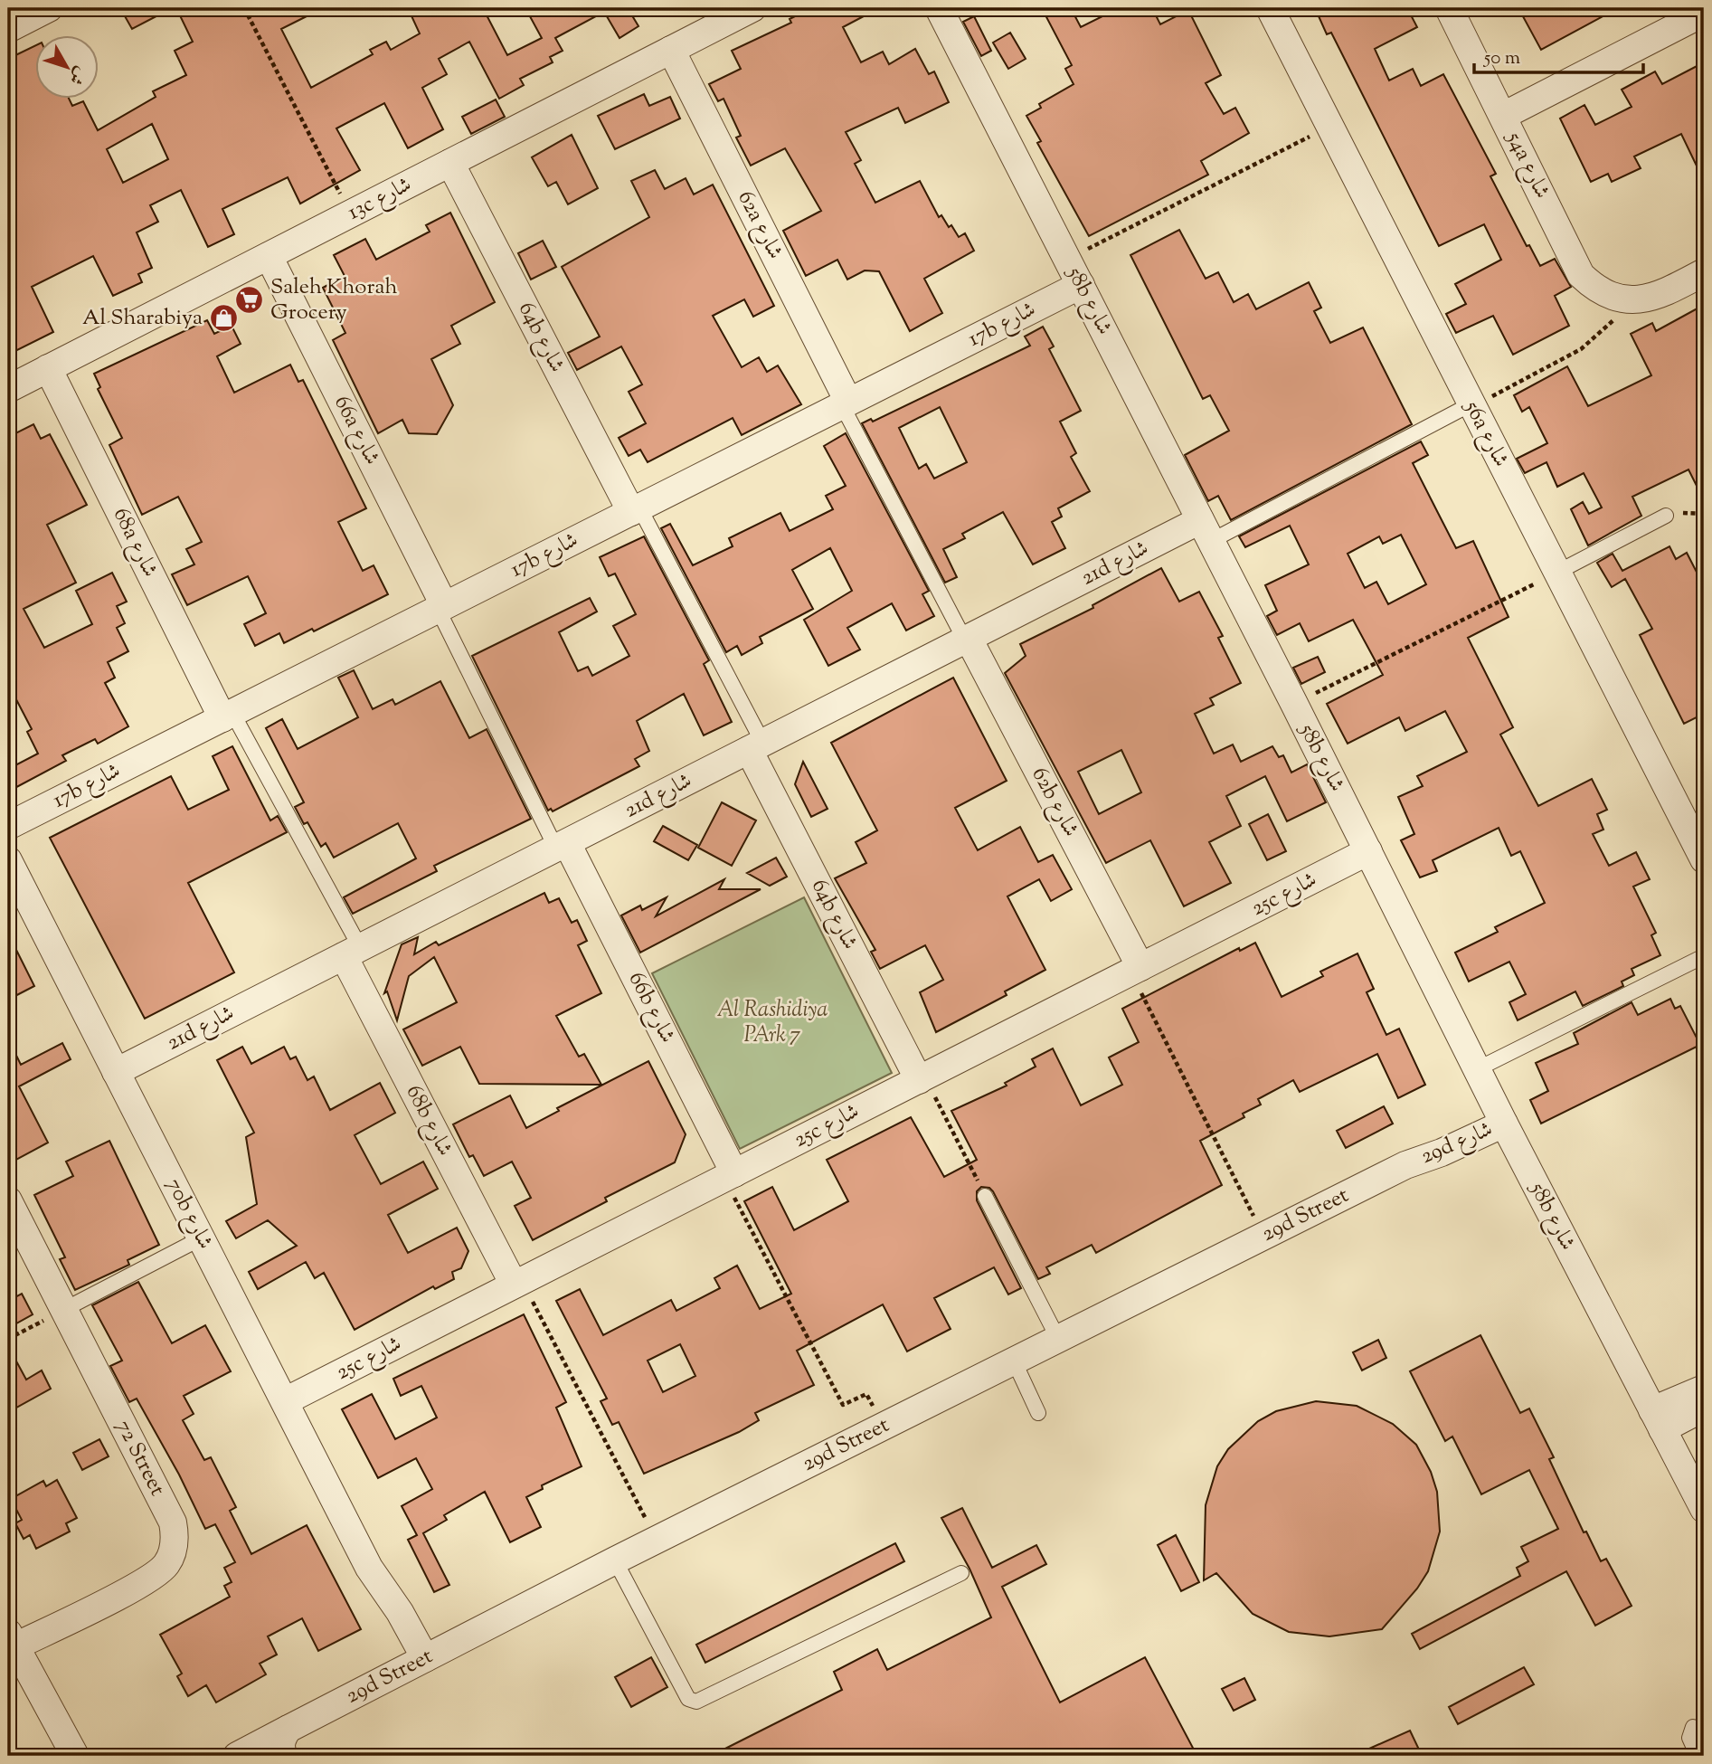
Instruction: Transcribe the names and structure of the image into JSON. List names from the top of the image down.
{
  "streets": {
    "street": [
      "54a شارع",
      "13c شارع",
      "62a شارع",
      "58b شارع",
      "17b شارع",
      "64b شارع",
      "66a شارع",
      "56a شارع",
      "68a شارع",
      "21d شارع",
      "62b شارع",
      "25c شارع",
      "66b شارع",
      "68b شارع",
      "29d شارع",
      "70b شارع",
      "29d Street",
      "72 Street"
    ]
  },
  "crossings": [
    ["13c شارع", "62a شارع"],
    ["13c شارع", "64b شارع"],
    ["13c شارع", "66a شارع"],
    ["13c شارع", "68a شارع"],
    ["62a شارع", "17b شارع"],
    ["58b شارع", "17b شارع"],
    ["58b شارع", "21d شارع"],
    ["58b شارع", "25c شارع"],
    ["58b شارع", "29d شارع"],
    ["17b شارع", "64b شارع"],
    ["17b شارع", "66a شارع"],
    ["17b شارع", "68a شارع"],
    ["64b شارع", "21d شارع"],
    ["64b شارع", "25c شارع"],
    ["21d شارع", "62b شارع"],
    ["21d شارع", "66b شارع"],
    ["21d شارع", "68b شارع"],
    ["21d شارع", "70b شارع"],
    ["62b شارع", "25c شارع"],
    ["25c شارع", "66b شارع"],
    ["25c شارع", "68b شارع"],
    ["25c شارع", "70b شارع"],
    ["29d شارع", "29d Street"],
    ["70b شارع", "29d Street"]
  ],
  "parks": ["Al Rashidiya PArk 7"],
  "places": {
    "supermarket": ["Saleh Khorah Grocery"],
    "shop": ["Al Sharabiya"]
  },
  "scale_bar": "50 m",
  "north": "bottom right"
}
